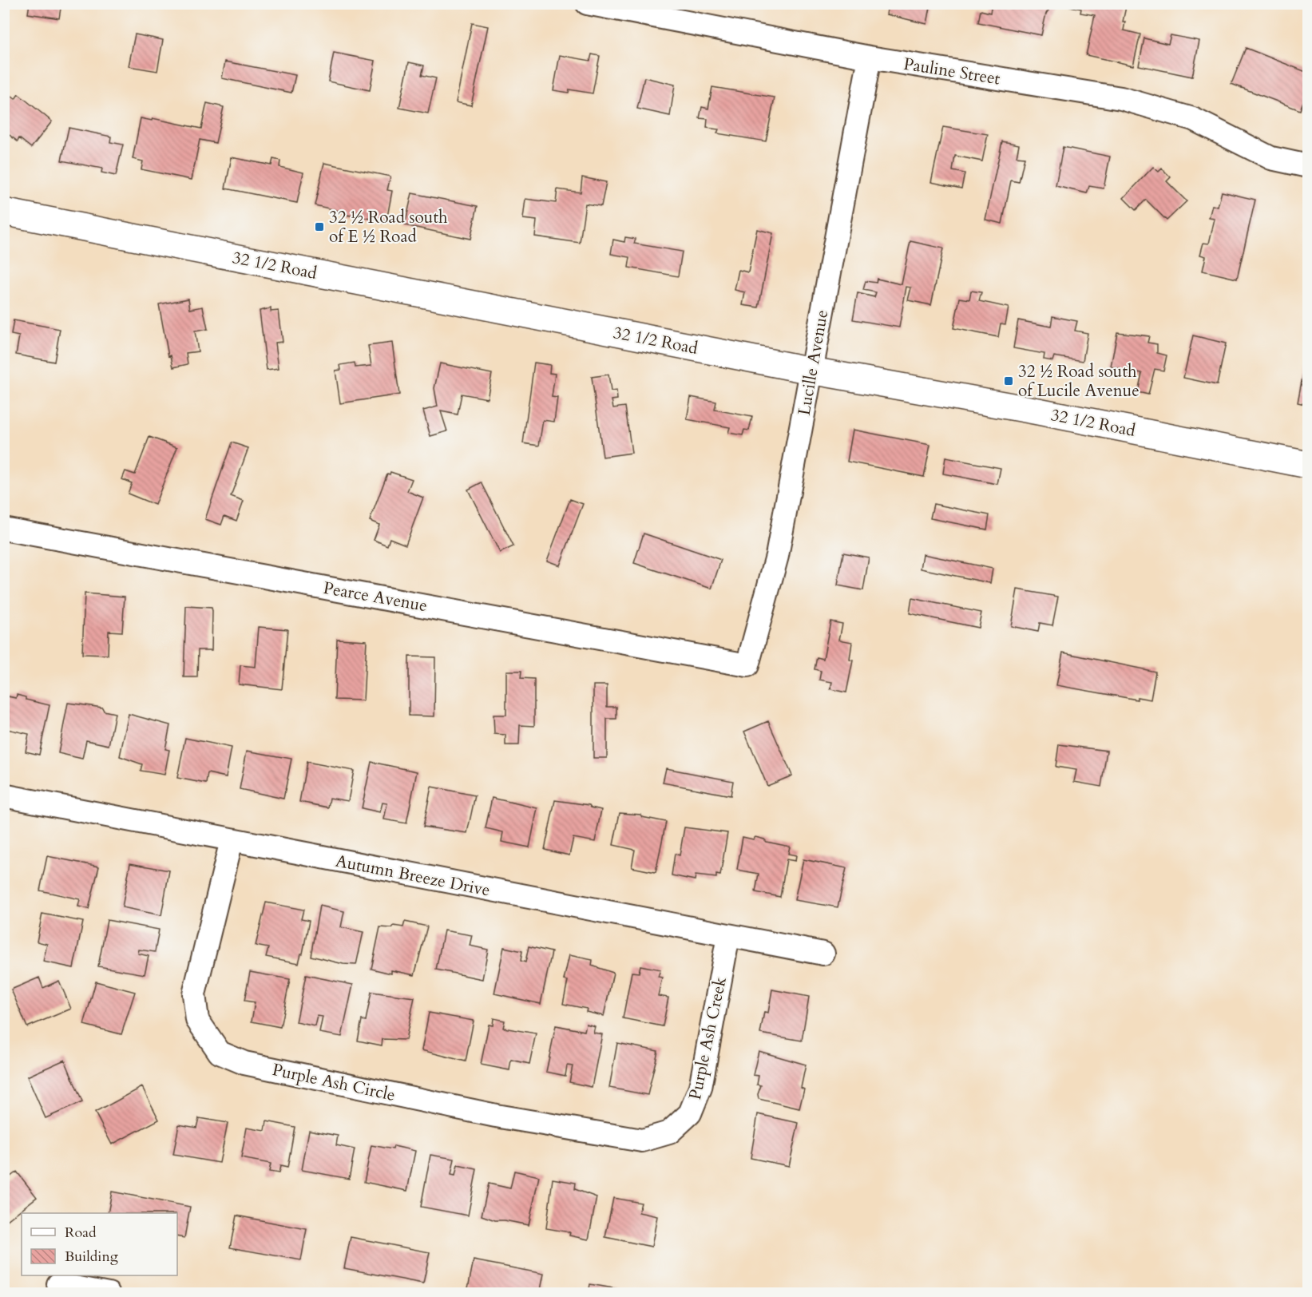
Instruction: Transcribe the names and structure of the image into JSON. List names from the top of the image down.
{
  "streets": {
    "street": [
      "Pauline Street",
      "32 1/2 Road",
      "Lucille Avenue",
      "Pearce Avenue",
      "Autumn Breeze Drive",
      "Purple Ash Creek",
      "Purple Ash Circle"
    ]
  },
  "crossings": [
    ["Pauline Street", "Lucille Avenue"],
    ["32 1/2 Road", "Lucille Avenue"],
    ["Lucille Avenue", "Pearce Avenue"],
    ["Autumn Breeze Drive", "Purple Ash Creek"],
    ["Autumn Breeze Drive", "Purple Ash Circle"],
    ["Purple Ash Creek", "Purple Ash Circle"]
  ],
  "places": {
    "transit": ["32 ½ Road south of E ½ Road", "32 ½ Road south of Lucile Avenue"]
  },
  "legend": ["Road", "Building"]
}
